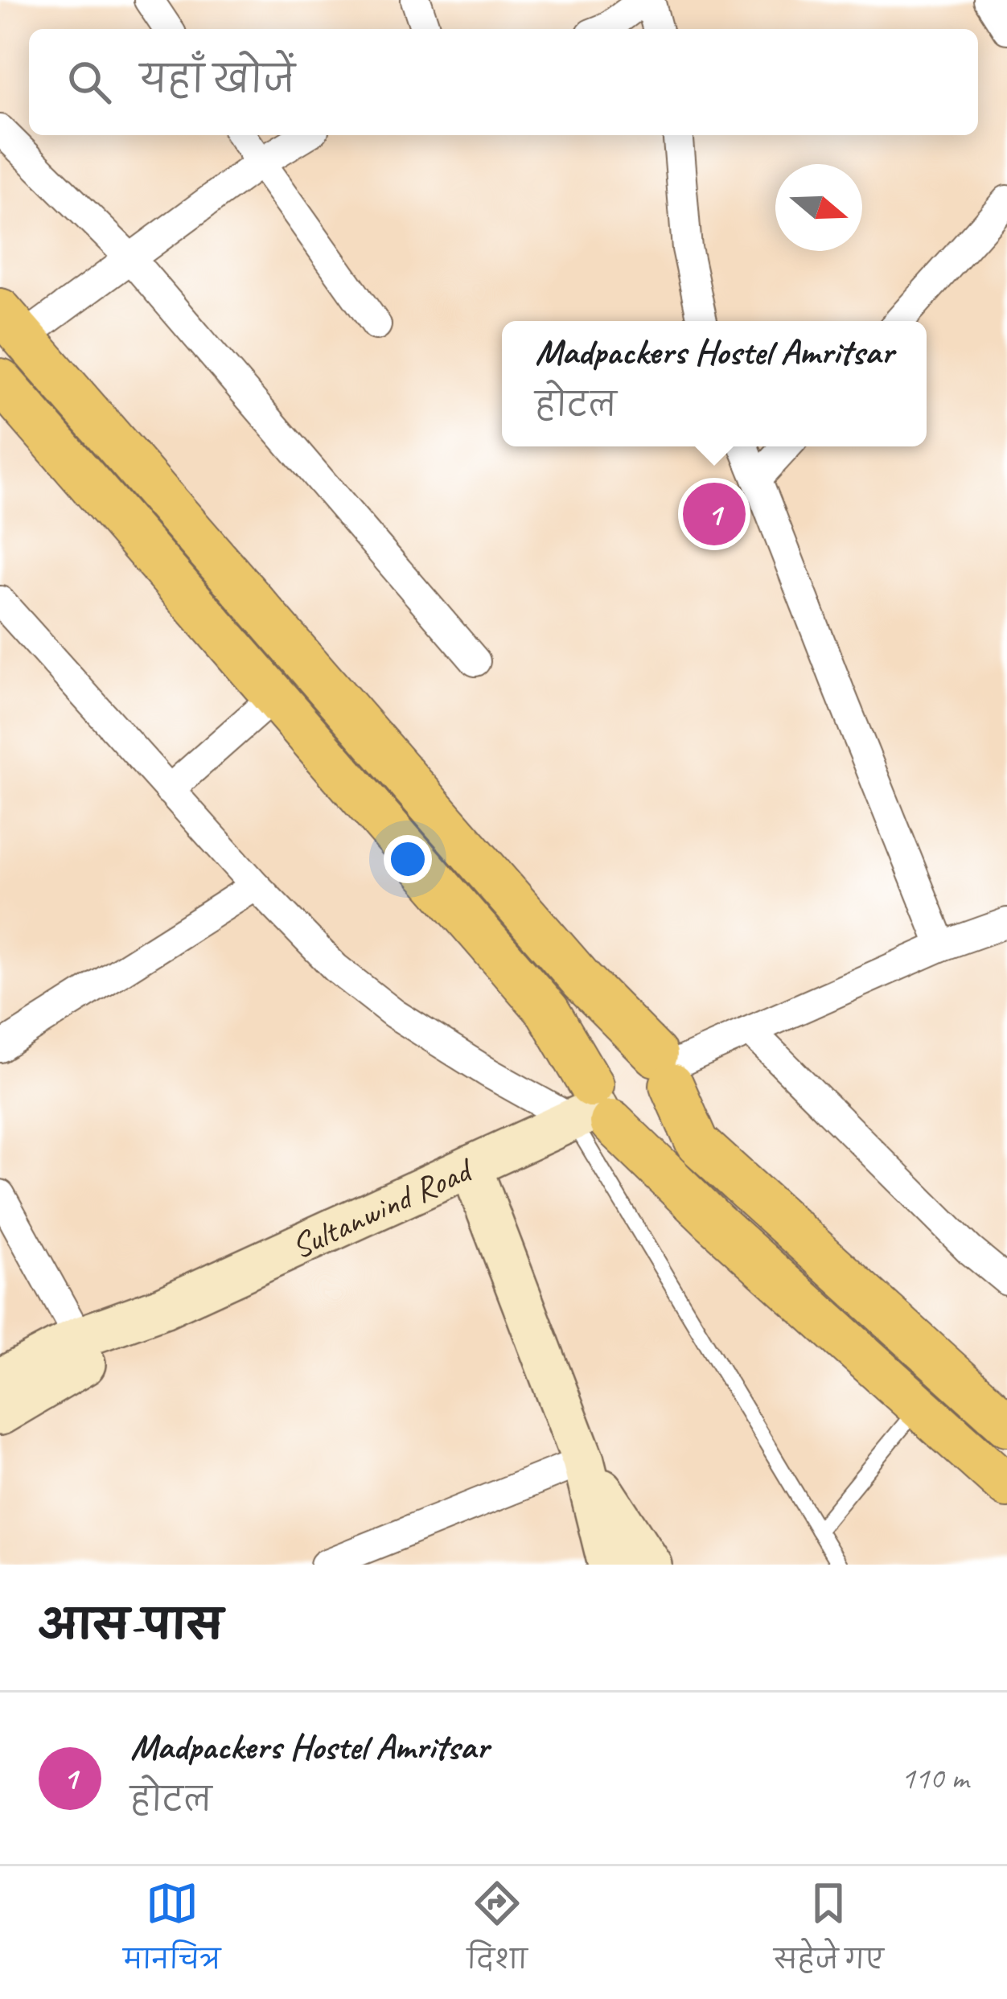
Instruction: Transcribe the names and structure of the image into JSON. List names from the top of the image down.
{
  "streets": {
    "main road": ["Sultanwind Road"]
  },
  "north": "right",
  "page": {
    "search": "यहाँ खोजें",
    "popup": ["Madpackers Hostel Amritsar", "होटल"],
    "pins": "1",
    "heading": "आस-पास",
    "list": [
      {
        "mark": "1",
        "name": "Madpackers Hostel Amritsar",
        "note": "होटल",
        "value": "110 m"
      }
    ],
    "nav": ["मानचित्र", "दिशा", "सहेजे गए"]
  }
}
